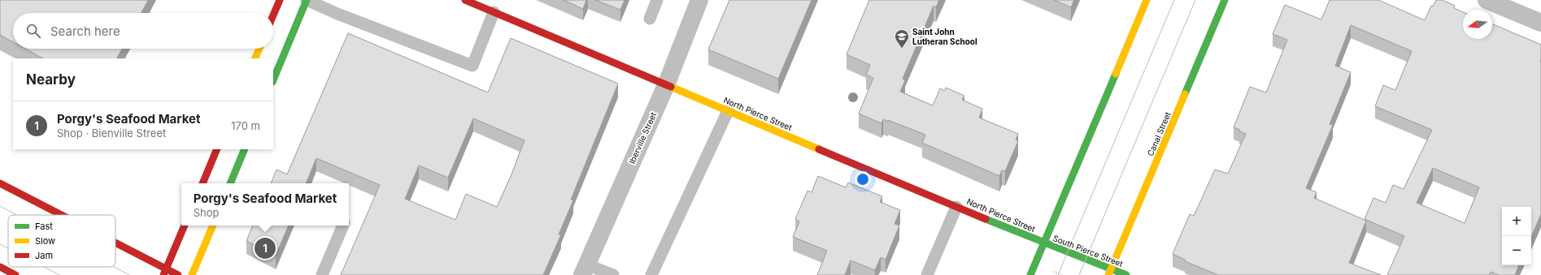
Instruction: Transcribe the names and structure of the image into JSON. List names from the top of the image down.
{
  "streets": {
    "street": [
      "North Pierce Street",
      "Canal Street",
      "Iberville Street",
      "South Pierce Street"
    ]
  },
  "crossings": [
    ["North Pierce Street", "Iberville Street"],
    ["North Pierce Street", "South Pierce Street"],
    ["Canal Street", "South Pierce Street"]
  ],
  "places": {
    "school or university": ["Saint John Lutheran School"]
  },
  "legend": ["Fast", "Slow", "Jam"],
  "north": "left",
  "page": {
    "search": "Search here",
    "heading": "Nearby",
    "list": [
      {
        "mark": "1",
        "name": "Porgy's Seafood Market",
        "note": "Shop · Bienville Street",
        "value": "170 m"
      }
    ],
    "popup": ["Porgy's Seafood Market", "Shop"],
    "map_buttons": ["+", "−"],
    "pins": "1"
  }
}
